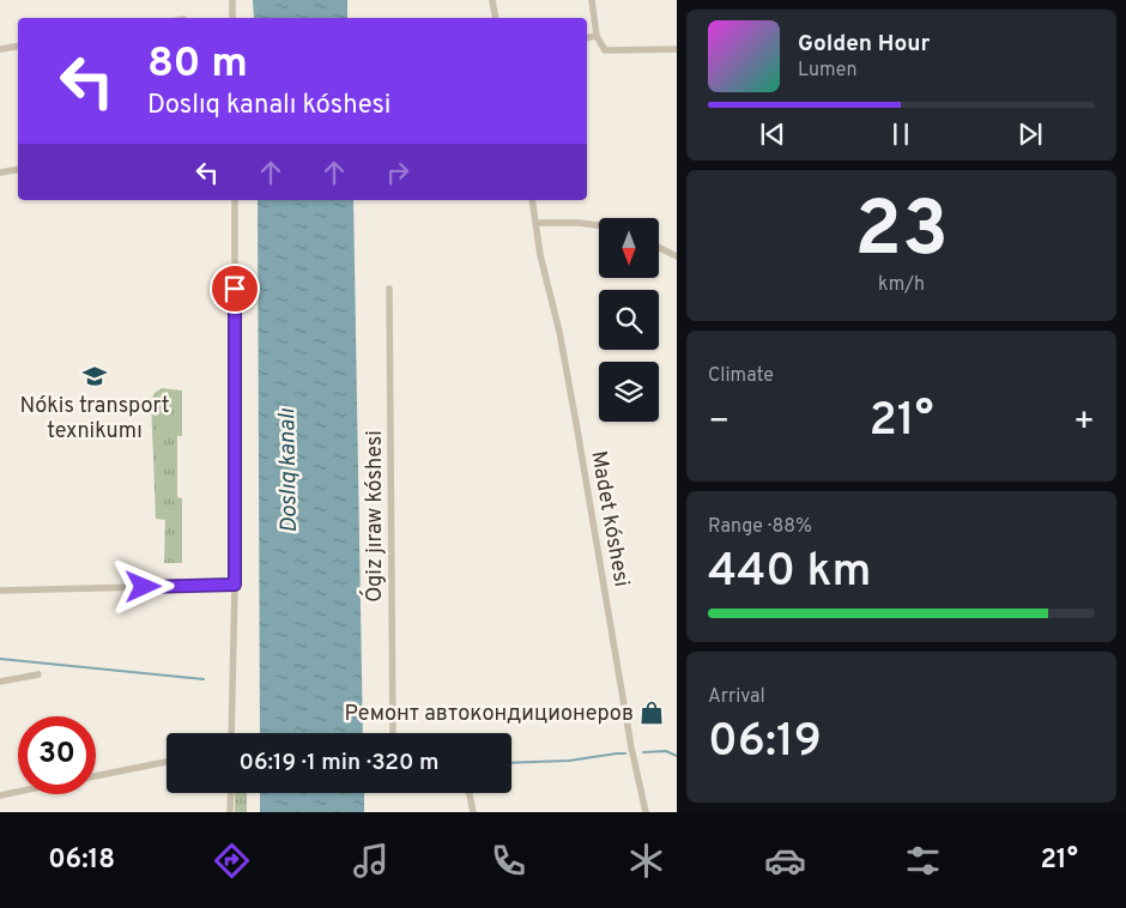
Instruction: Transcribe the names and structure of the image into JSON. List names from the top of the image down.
{
  "streets": {
    "street": ["Ógiz jıraw kóshesi", "Madet kóshesi"]
  },
  "water": ["Doslıq kanalı"],
  "places": {
    "school or university": ["Nókis transport texnikumı"],
    "shop": ["Ремонт автокондиционеров"]
  },
  "north": "bottom",
  "page": {
    "turn": ["80 m", "Doslıq kanalı kóshesi"],
    "song": ["Golden Hour", "Lumen"],
    "tile": [
      ["23", "km/h"],
      "Climate",
      ["Range · 88%", "440 km"],
      ["Arrival", "06:19"]
    ],
    "heat": ["−", "21°", "+"],
    "limit": "30",
    "trip": "06:19 · 1 min · 320 m",
    "tabs": ["06:18", "21°"]
  }
}
